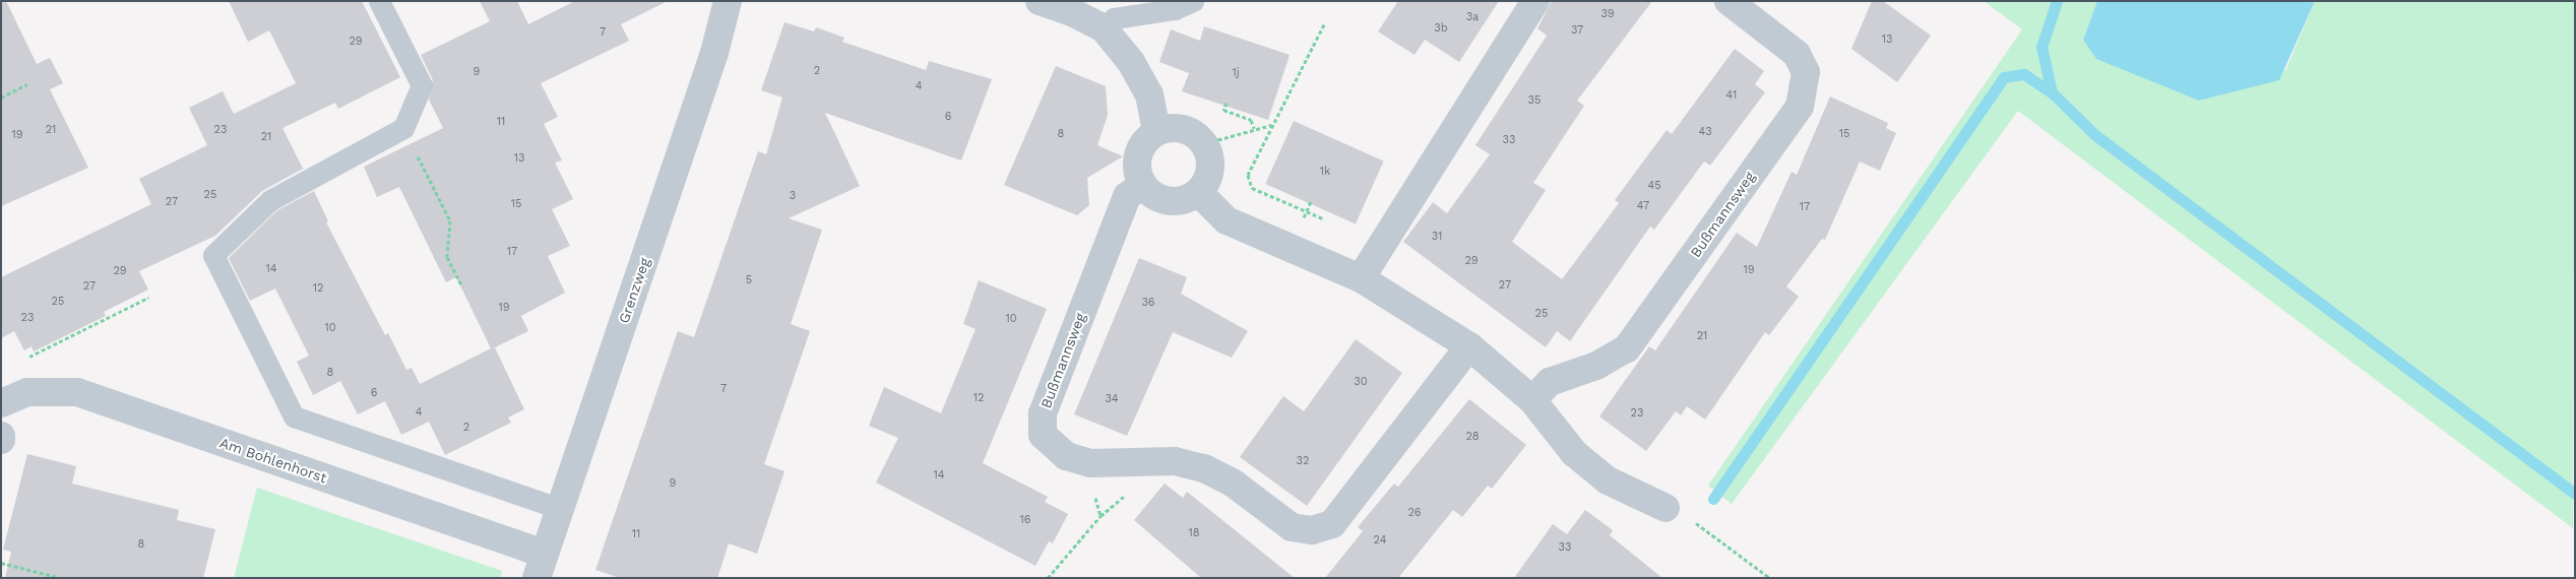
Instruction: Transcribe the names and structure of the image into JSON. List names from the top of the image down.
{
  "streets": {
    "street": ["Bußmannsweg", "Grenzweg", "Am Bohlenhorst"]
  },
  "crossings": [
    ["Grenzweg", "Am Bohlenhorst"]
  ],
  "house_numbers": [
    "39",
    "3a",
    "3b",
    "37",
    "7",
    "13",
    "29",
    "2",
    "9",
    "1j",
    "4",
    "41",
    "35",
    "6",
    "11",
    "21",
    "23",
    "43",
    "8",
    "15",
    "19",
    "21",
    "33",
    "13",
    "1k",
    "45",
    "25",
    "3",
    "27",
    "15",
    "47",
    "17",
    "31",
    "17",
    "29",
    "14",
    "19",
    "29",
    "5",
    "27",
    "27",
    "12",
    "25",
    "36",
    "19",
    "25",
    "23",
    "10",
    "10",
    "21",
    "8",
    "30",
    "7",
    "6",
    "12",
    "34",
    "4",
    "23",
    "2",
    "28",
    "32",
    "14",
    "9",
    "26",
    "16",
    "18",
    "11",
    "24",
    "8",
    "33"
  ]
}
